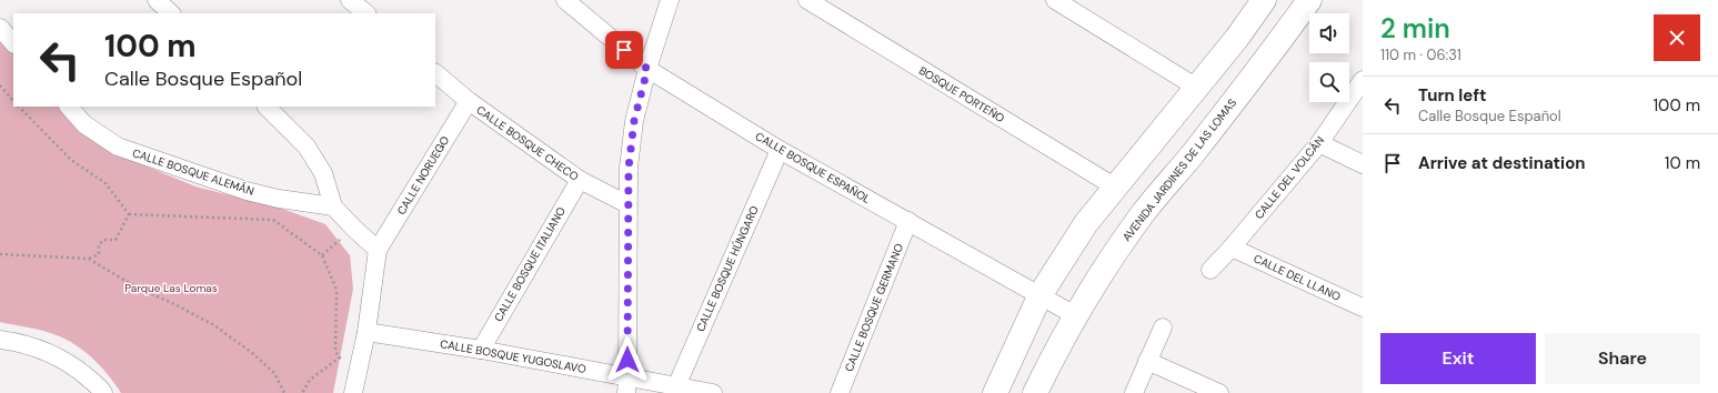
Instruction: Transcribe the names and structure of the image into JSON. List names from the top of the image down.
{
  "streets": {
    "street": [
      "BOSQUE PORTEÑO",
      "CALLE BOSQUE CHECO",
      "CALLE BOSQUE ESPAÑOL",
      "AVENIDA JARDINES DE LAS LOMAS",
      "CALLE BOSQUE ALEMÁN",
      "CALLE NORUEGO",
      "CALLE DEL VOLCÁN",
      "CALLE BOSQUE ITALIANO",
      "CALLE BOSQUE HÚNGARO",
      "CALLE DEL LLANO",
      "CALLE BOSQUE GERMANO",
      "CALLE BOSQUE YUGOSLAVO"
    ]
  },
  "crossings": [
    ["CALLE BOSQUE CHECO", "CALLE NORUEGO"],
    ["CALLE BOSQUE CHECO", "CALLE BOSQUE ITALIANO"],
    ["CALLE BOSQUE ESPAÑOL", "AVENIDA JARDINES DE LAS LOMAS"],
    ["CALLE BOSQUE ESPAÑOL", "CALLE BOSQUE HÚNGARO"],
    ["CALLE BOSQUE ESPAÑOL", "CALLE BOSQUE GERMANO"],
    ["CALLE DEL VOLCÁN", "CALLE DEL LLANO"],
    ["CALLE BOSQUE ITALIANO", "CALLE BOSQUE YUGOSLAVO"],
    ["CALLE BOSQUE HÚNGARO", "CALLE BOSQUE YUGOSLAVO"]
  ],
  "parks": ["Parque Las Lomas"],
  "page": {
    "heading": ["2 min", "110 m · 06:31"],
    "turn": ["100 m", "Calle Bosque Español"],
    "list": [
      {
        "name": "Turn left",
        "note": "Calle Bosque Español",
        "value": "100 m"
      },
      {
        "name": "Arrive at destination",
        "value": "10 m"
      }
    ],
    "buttons": ["Exit", "Share"]
  }
}
